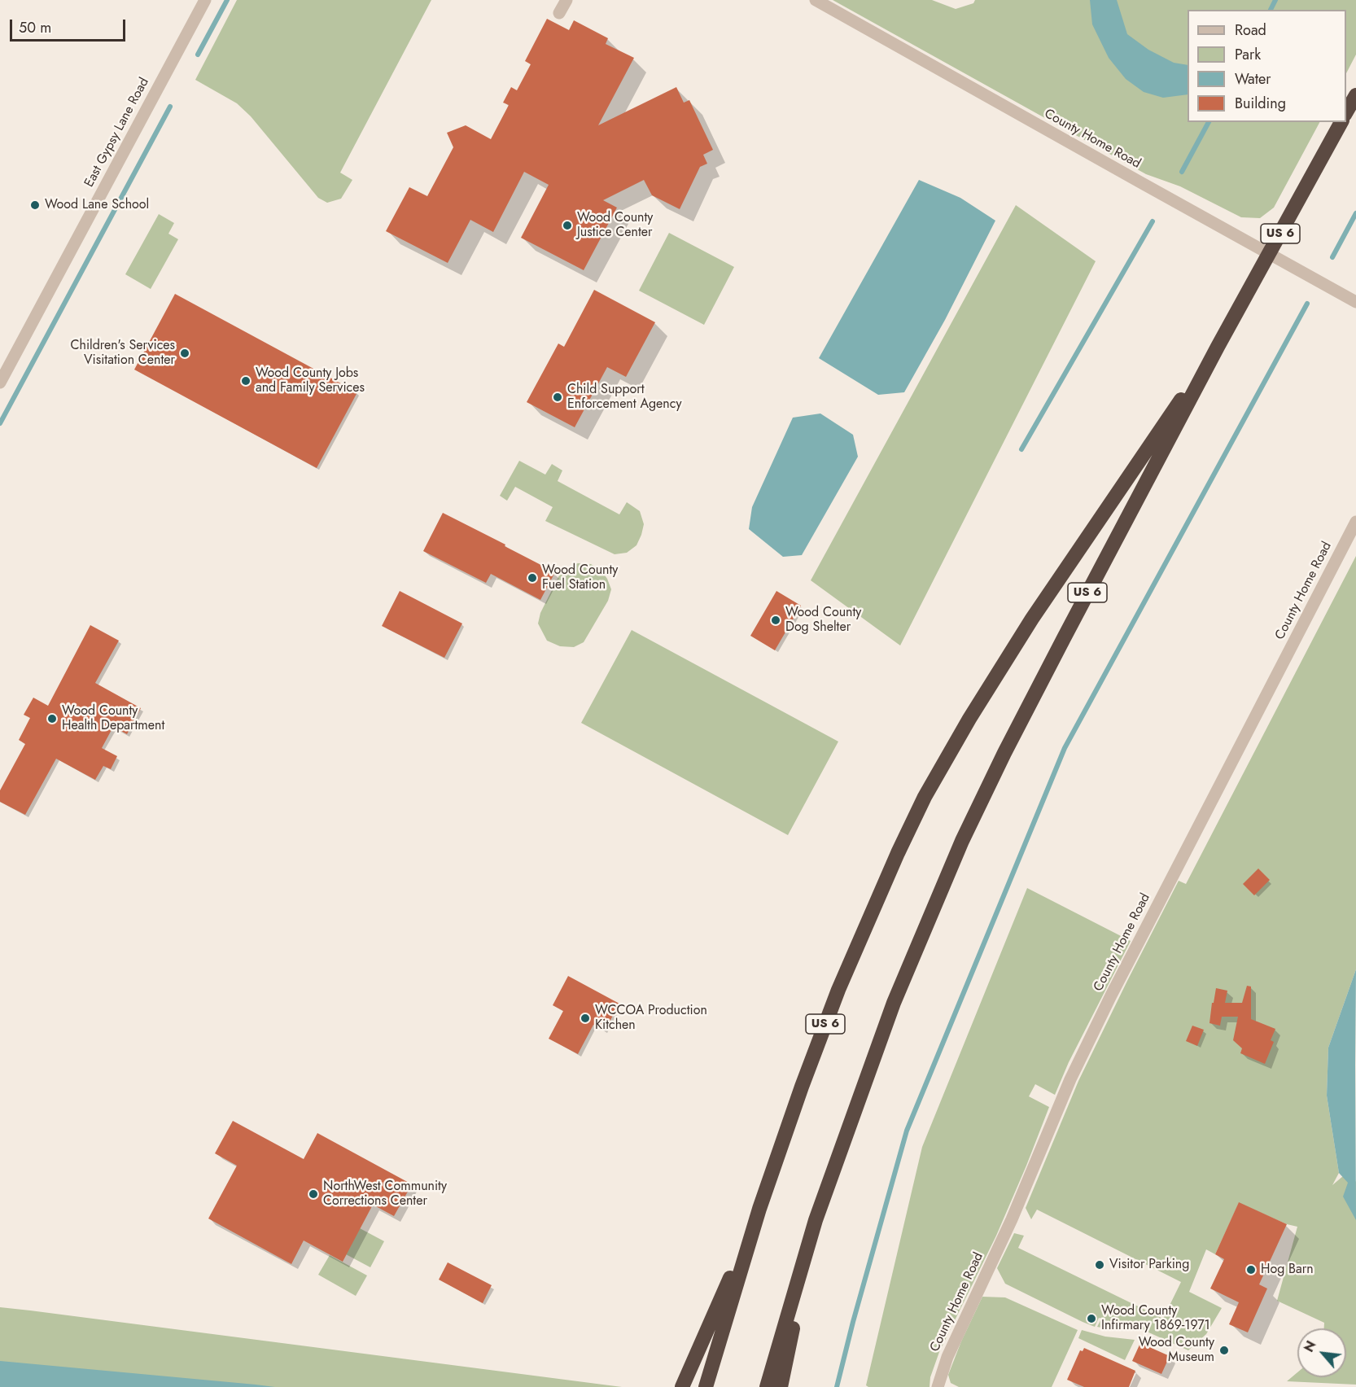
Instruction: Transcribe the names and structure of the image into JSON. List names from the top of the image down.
{
  "streets": {
    "highway": ["US 6"],
    "street": ["East Gypsy Lane Road", "County Home Road"]
  },
  "crossings": [
    ["County Home Road", "US 6"]
  ],
  "places": [
    "Wood Lane School",
    "Wood County Justice Center",
    "Children's Services Visitation Center",
    "Wood County Jobs and Family Services",
    "Child Support Enforcement Agency",
    "Wood County Fuel Station",
    "Wood County Dog Shelter",
    "Wood County Health Department",
    "WCCOA Production Kitchen",
    "NorthWest Community Corrections Center",
    "Visitor Parking",
    "Hog Barn",
    "Wood County Infirmary 1869-1971",
    "Wood County Museum"
  ],
  "legend": [
    "Road",
    "Park",
    "Water",
    "Building"
  ],
  "scale_bar": "50 m",
  "north": "top left"
}
